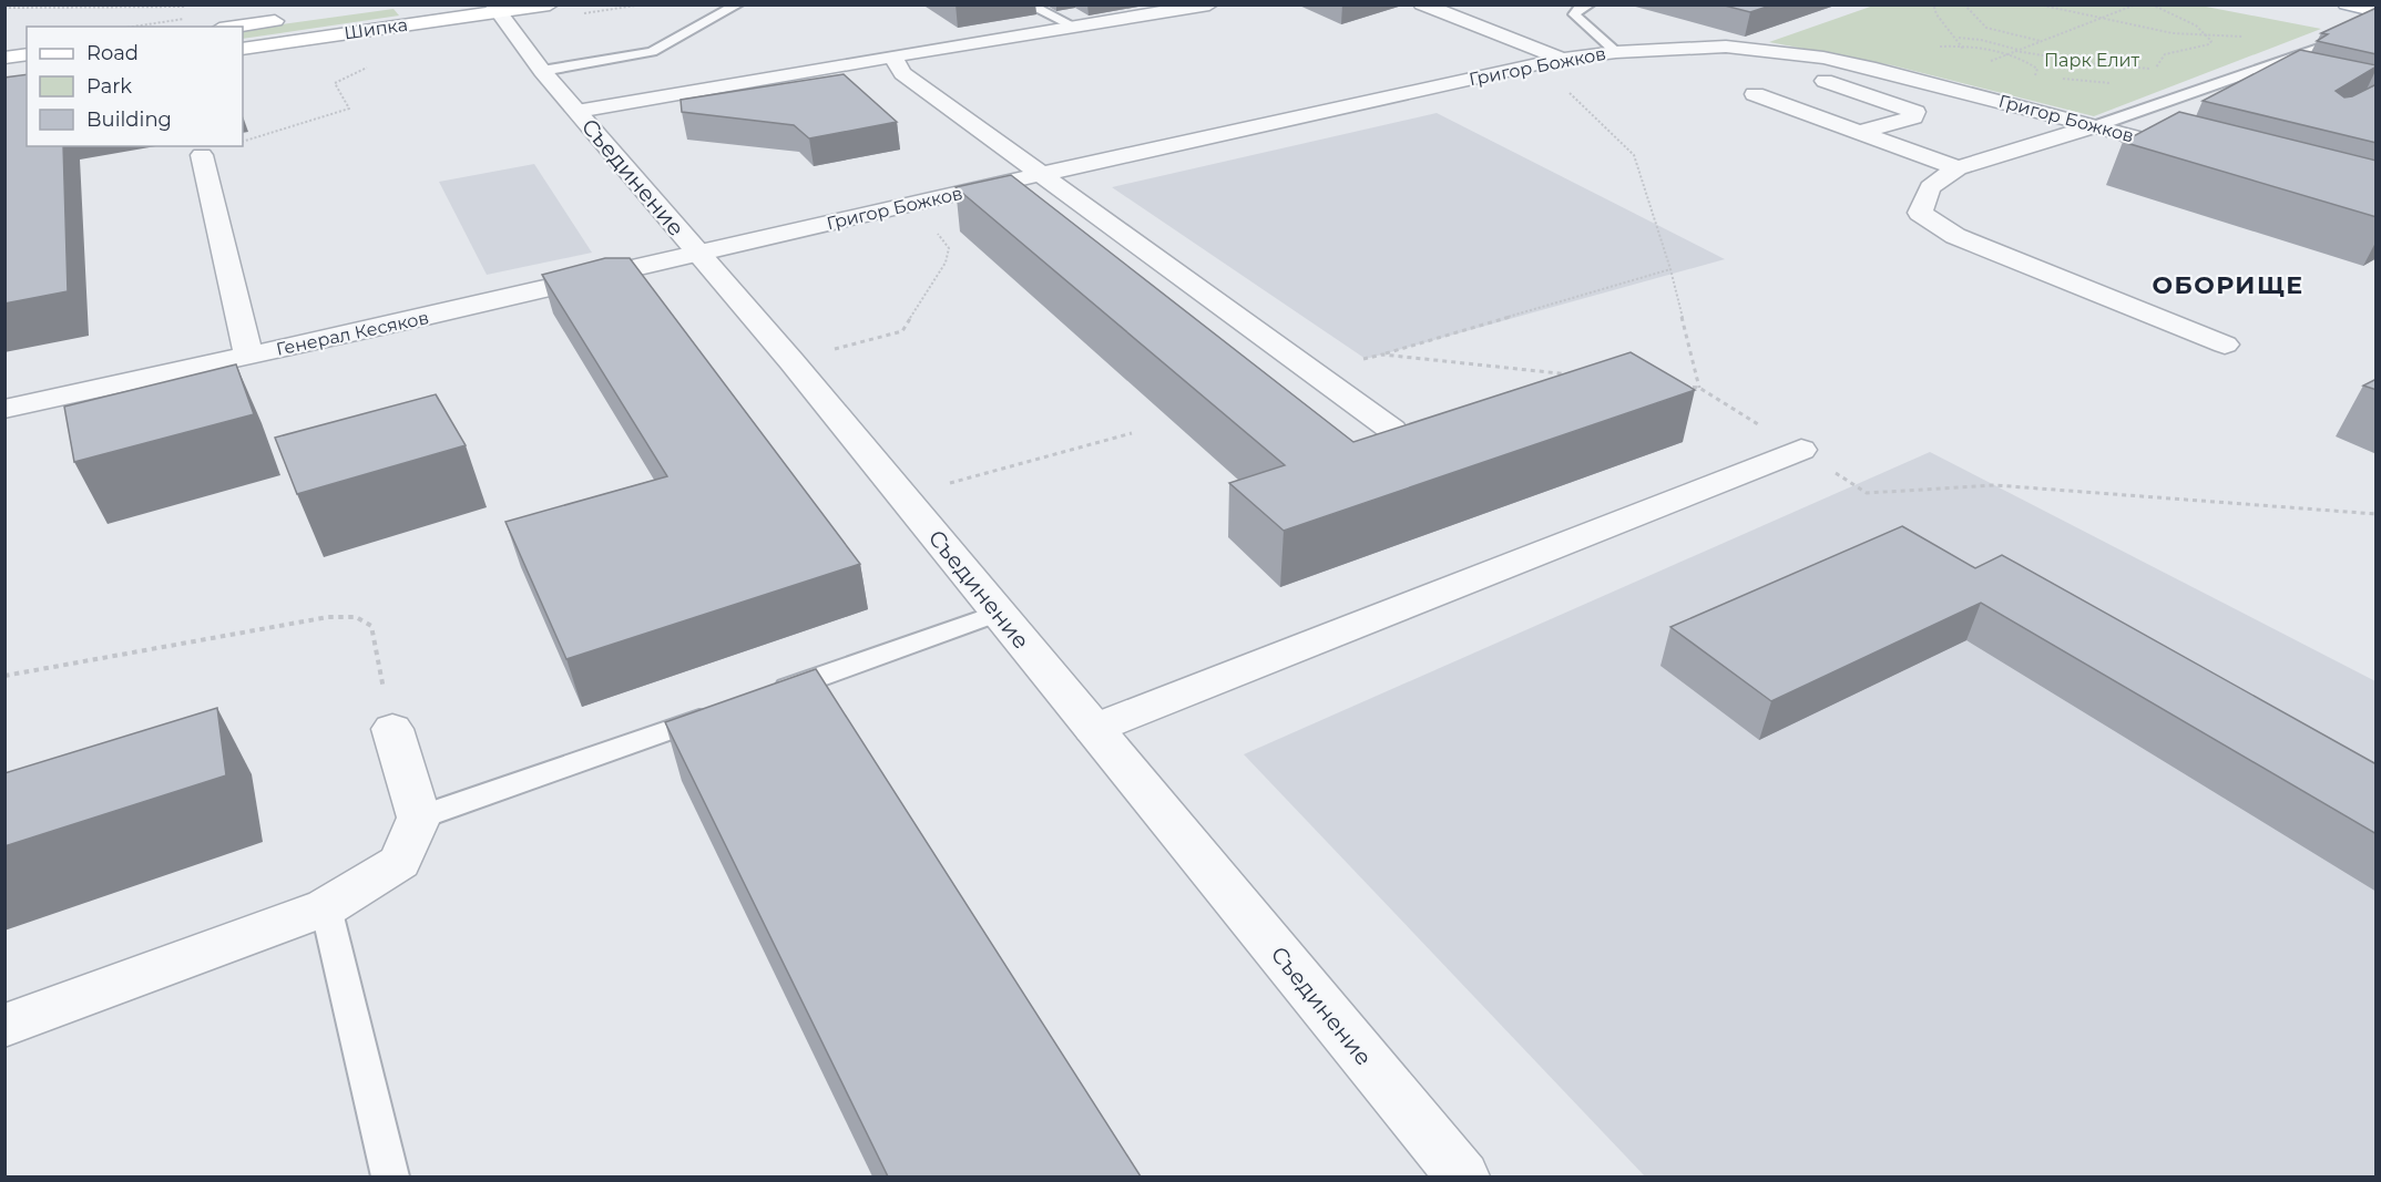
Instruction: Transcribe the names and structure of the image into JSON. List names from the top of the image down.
{
  "streets": {
    "main road": ["Шипка"],
    "street": ["Григор Божков", "Съединение", "Генерал Кесяков"]
  },
  "crossings": [
    ["Шипка", "Съединение"],
    ["Григор Божков", "Съединение"],
    ["Григор Божков", "Генерал Кесяков"],
    ["Съединение", "Генерал Кесяков"]
  ],
  "districts": ["ОБОРИЩЕ"],
  "parks": ["Парк Елит"],
  "legend": ["Road", "Park", "Building"]
}
